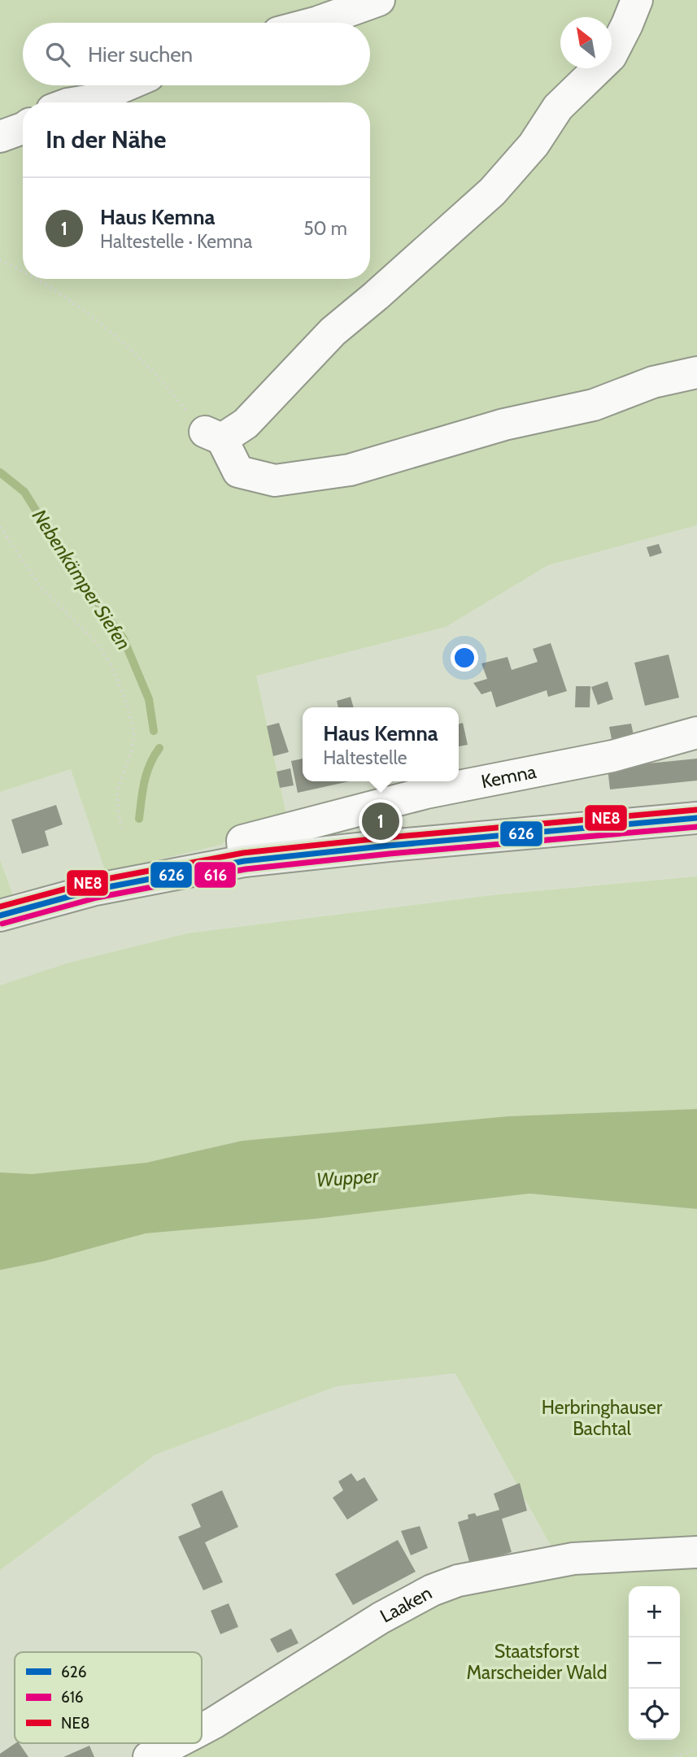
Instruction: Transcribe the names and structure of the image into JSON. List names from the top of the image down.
{
  "streets": {
    "street": ["Kemna", "Laaken"]
  },
  "water": ["Nebenkämper Siefen", "Wupper"],
  "parks": ["Herbringhauser Bachtal", "Staatsforst Marscheider Wald"],
  "lines": ["transit line NE8", "transit line 626", "transit line 616"],
  "legend": ["626", "616", "NE8"],
  "north": "top left",
  "page": {
    "search": "Hier suchen",
    "heading": "In der Nähe",
    "list": [
      {
        "mark": "1",
        "name": "Haus Kemna",
        "note": "Haltestelle · Kemna",
        "value": "50 m"
      }
    ],
    "popup": ["Haus Kemna", "Haltestelle"],
    "pins": "1",
    "map_buttons": ["+", "−"]
  }
}
